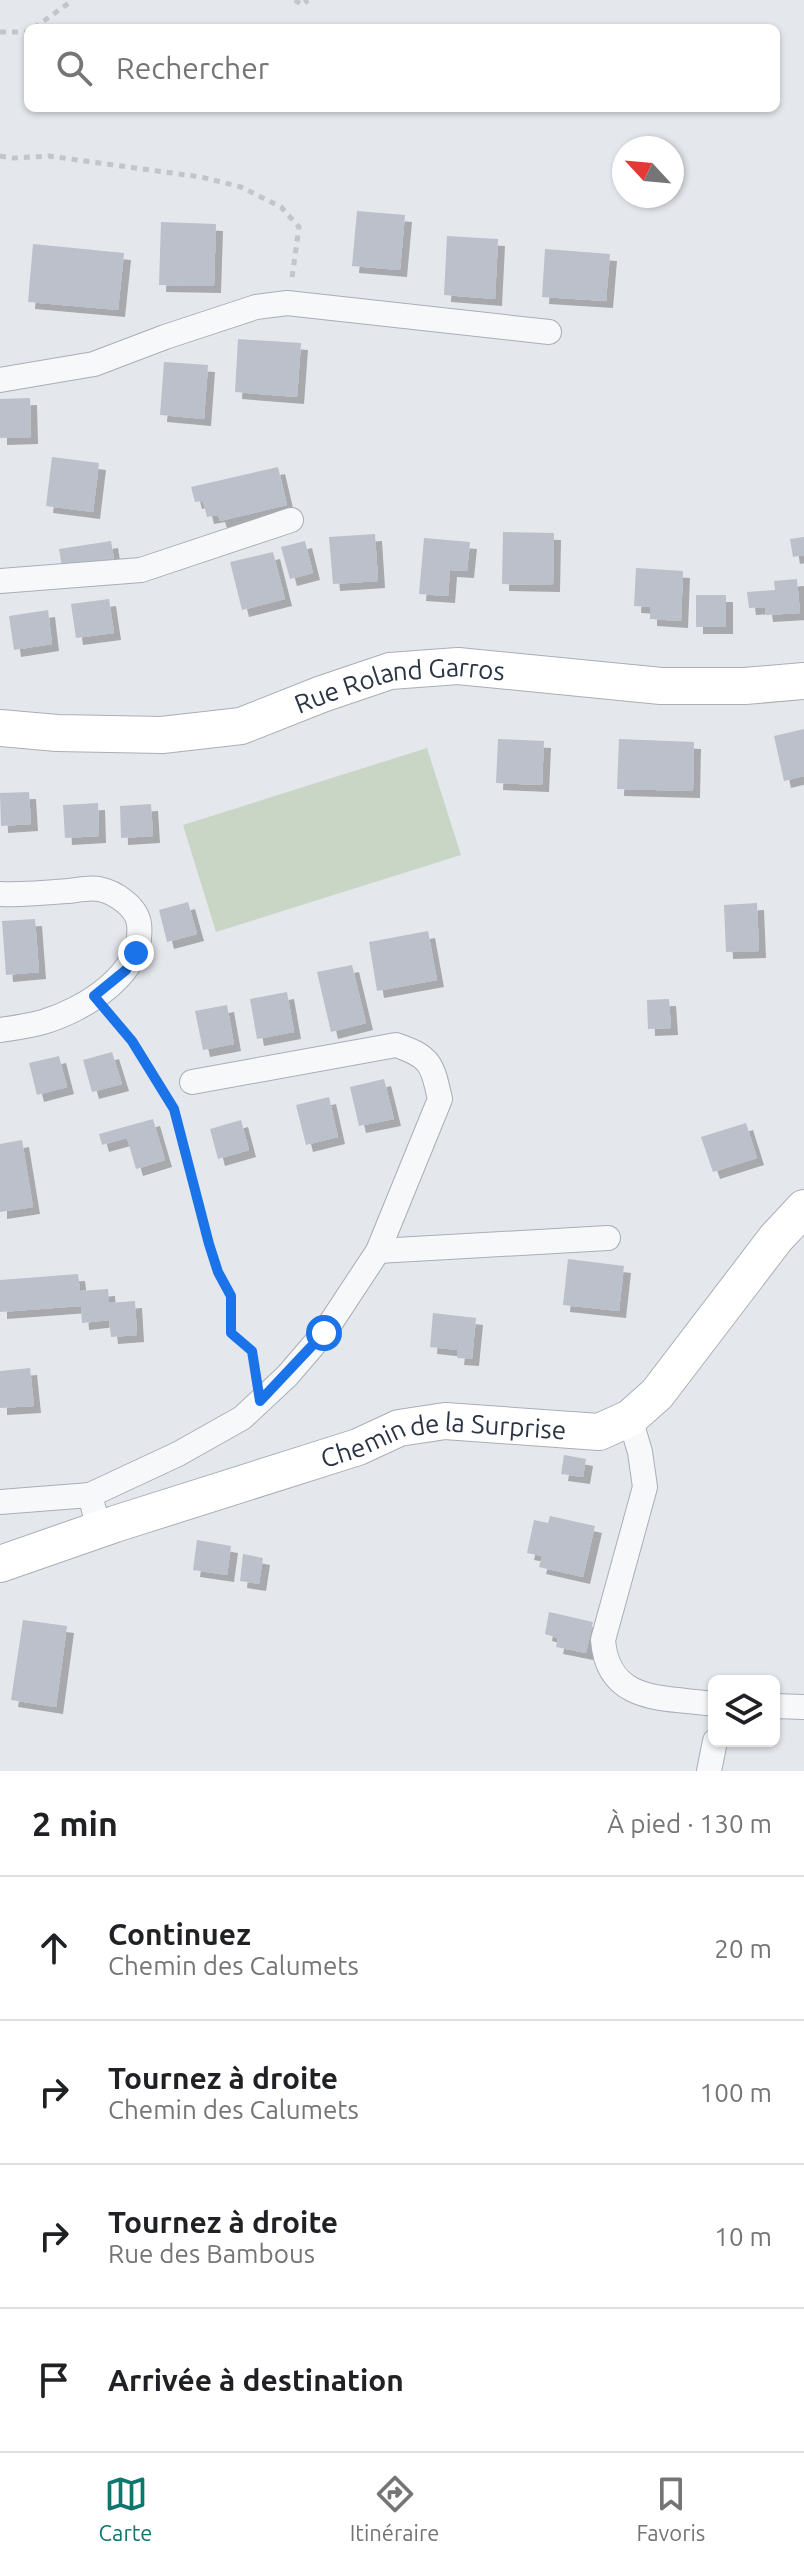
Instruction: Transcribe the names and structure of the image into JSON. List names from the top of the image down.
{
  "streets": {
    "main road": ["Rue Roland Garros", "Chemin de la Surprise"]
  },
  "north": "top left",
  "page": {
    "search": "Rechercher",
    "heading": ["2 min", "À pied · 130 m"],
    "list": [
      ["Continuez", "Chemin des Calumets", "20 m"],
      ["Tournez à droite", "Chemin des Calumets", "100 m"],
      ["Tournez à droite", "Rue des Bambous", "10 m"],
      "Arrivée à destination"
    ],
    "nav": ["Carte", "Itinéraire", "Favoris"]
  }
}
